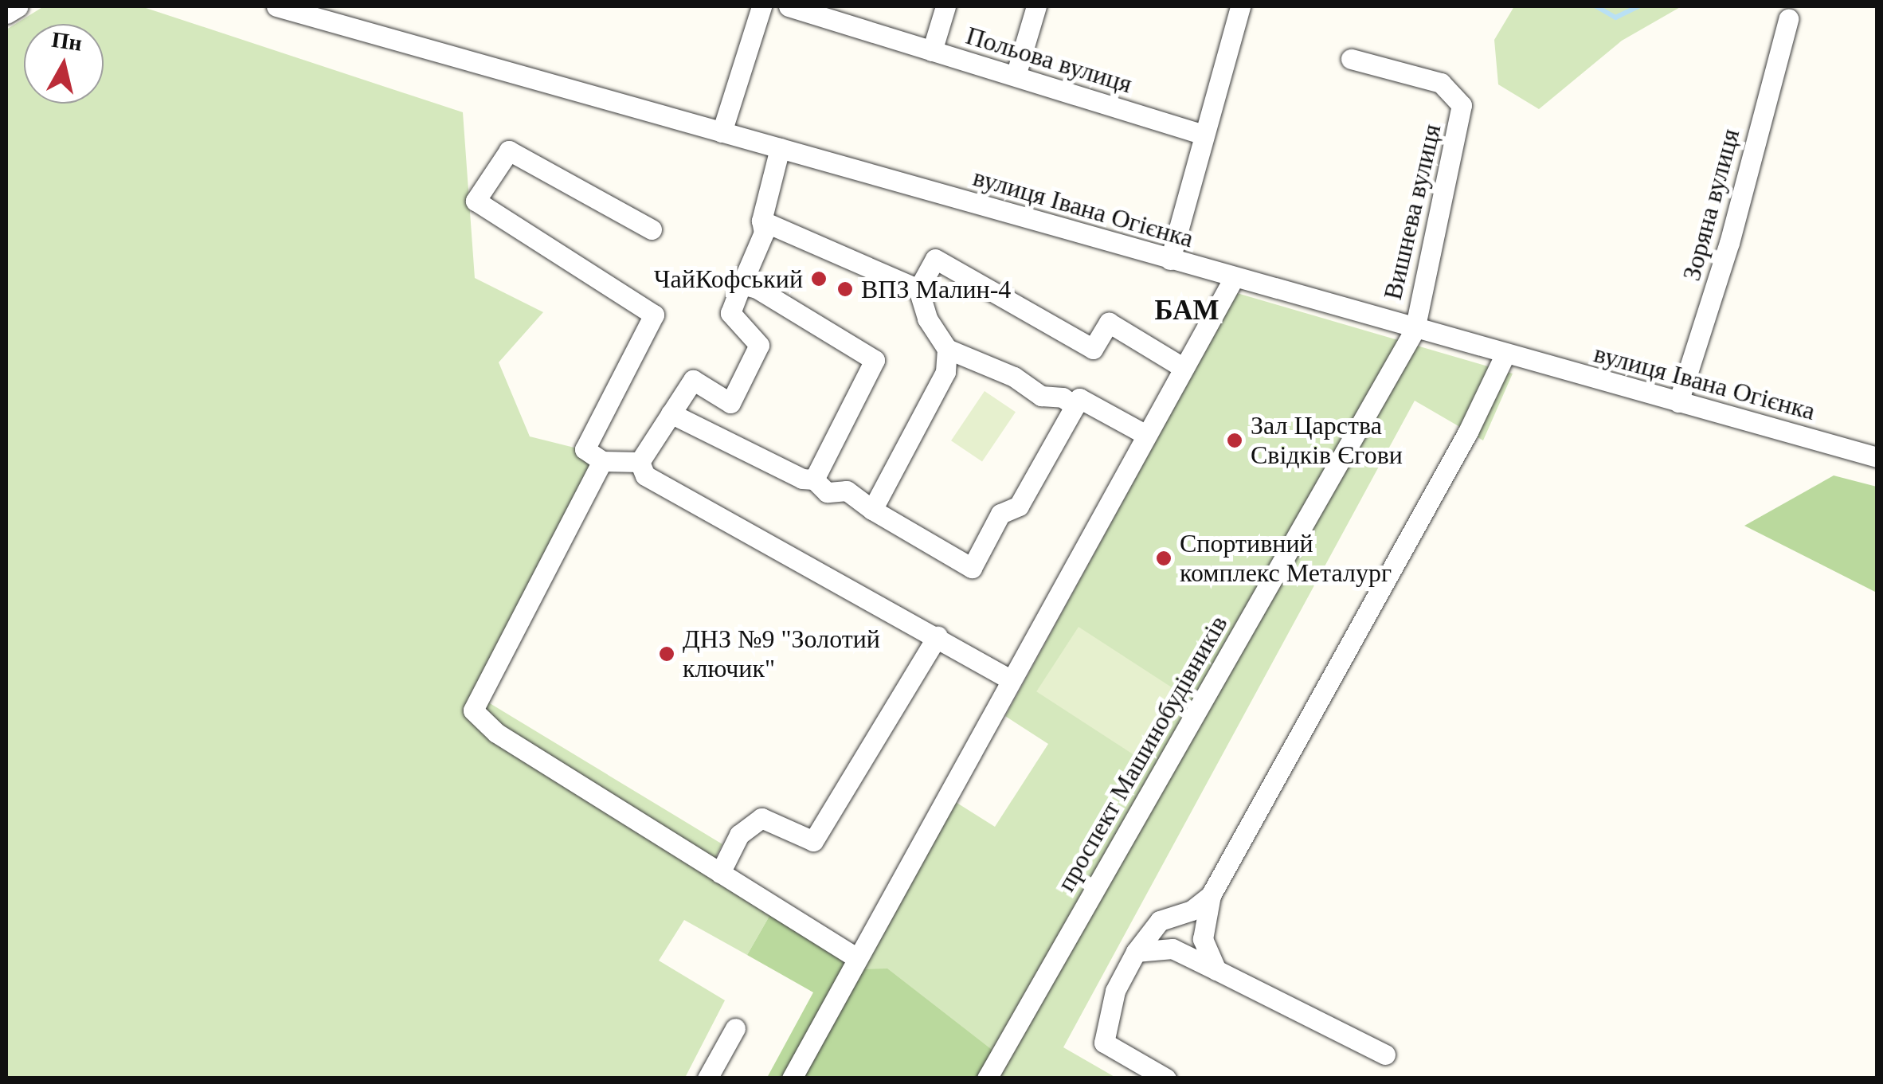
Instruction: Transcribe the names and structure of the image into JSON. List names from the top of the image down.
{
  "streets": {
    "street": [
      "Польова вулиця",
      "Зоряна вулиця",
      "вулиця Івана Огієнка",
      "Вишнева вулиця",
      "проспект Машинобудівників"
    ]
  },
  "crossings": [
    ["Зоряна вулиця", "вулиця Івана Огієнка"],
    ["вулиця Івана Огієнка", "Вишнева вулиця"],
    ["вулиця Івана Огієнка", "проспект Машинобудівників"],
    ["Вишнева вулиця", "проспект Машинобудівників"]
  ],
  "districts": ["БАМ"],
  "places": [
    "ЧайКофський",
    "ВПЗ Малин-4",
    "Зал Царства Свідків Єгови",
    "Спортивний комплекс Металург",
    "ДНЗ №9 \"Золотий ключик\""
  ],
  "north": "top"
}
